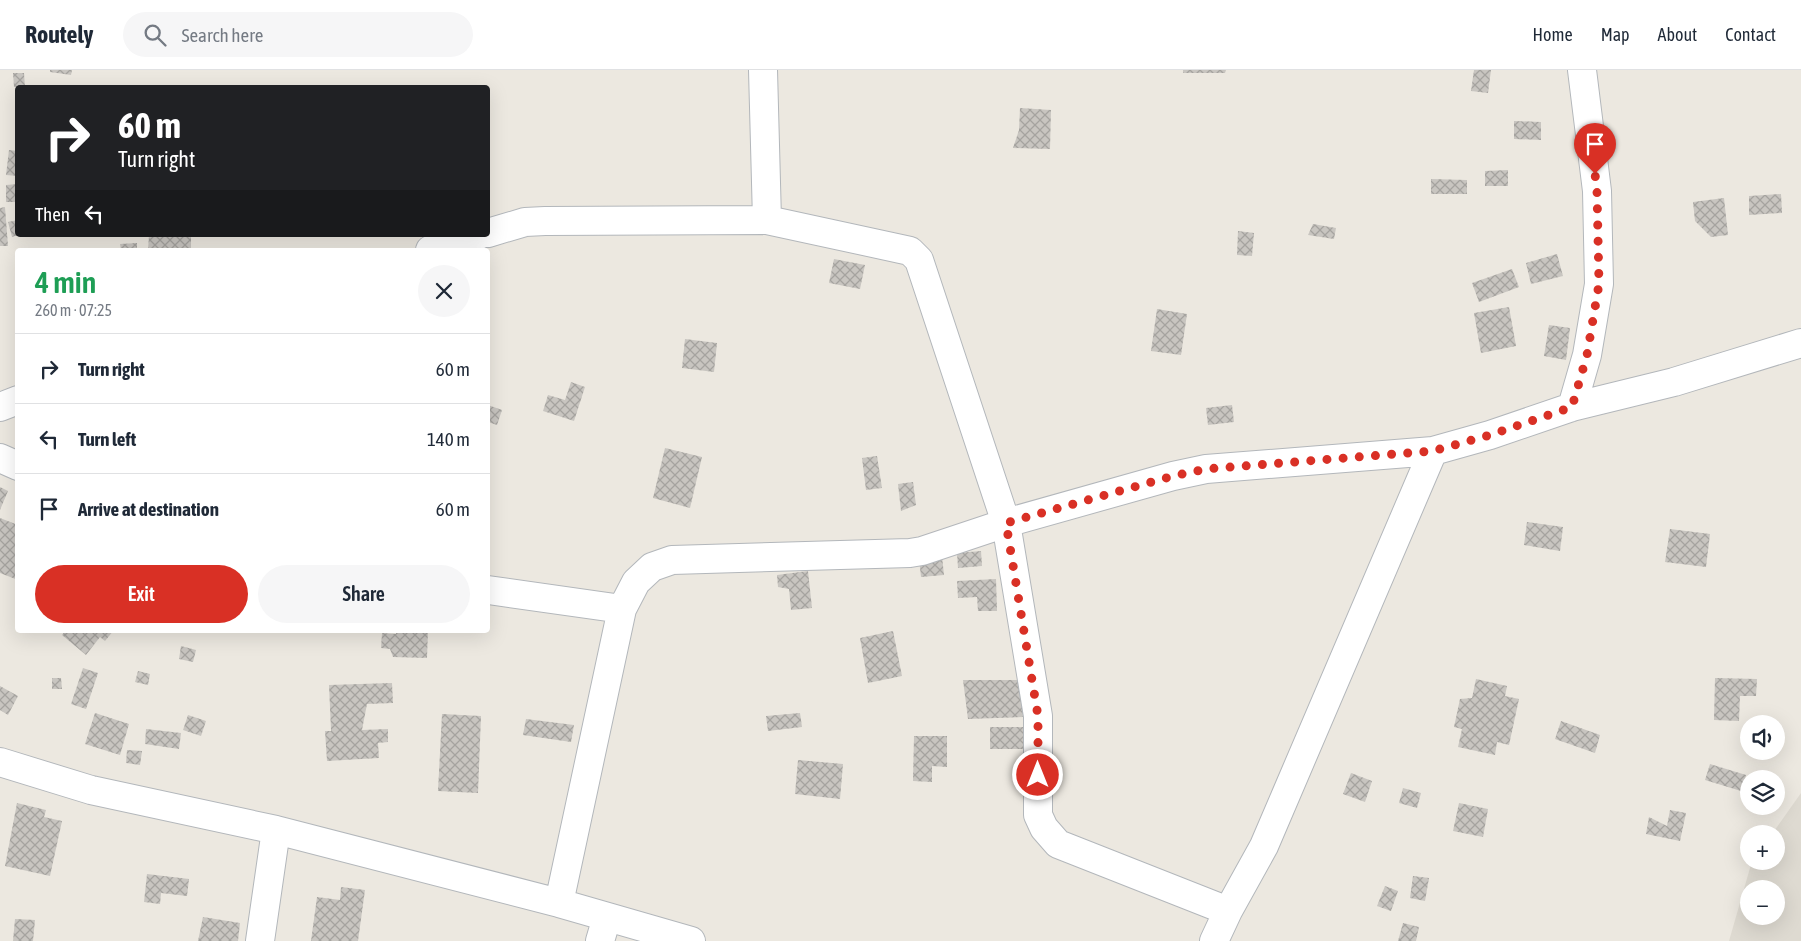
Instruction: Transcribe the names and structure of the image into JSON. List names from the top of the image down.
{
  "page": {
    "header": "Routely",
    "search": "Search here",
    "nav": [
      "Home",
      "Map",
      "About",
      "Contact"
    ],
    "turn": ["60 m", "Turn right"],
    "then": "Then",
    "heading": ["4 min", "260 m · 07:25"],
    "list": [
      {
        "name": "Turn right",
        "value": "60 m"
      },
      {
        "name": "Turn left",
        "value": "140 m"
      },
      {
        "name": "Arrive at destination",
        "value": "60 m"
      }
    ],
    "buttons": ["Exit", "Share"],
    "map_buttons": ["+", "−"]
  }
}
